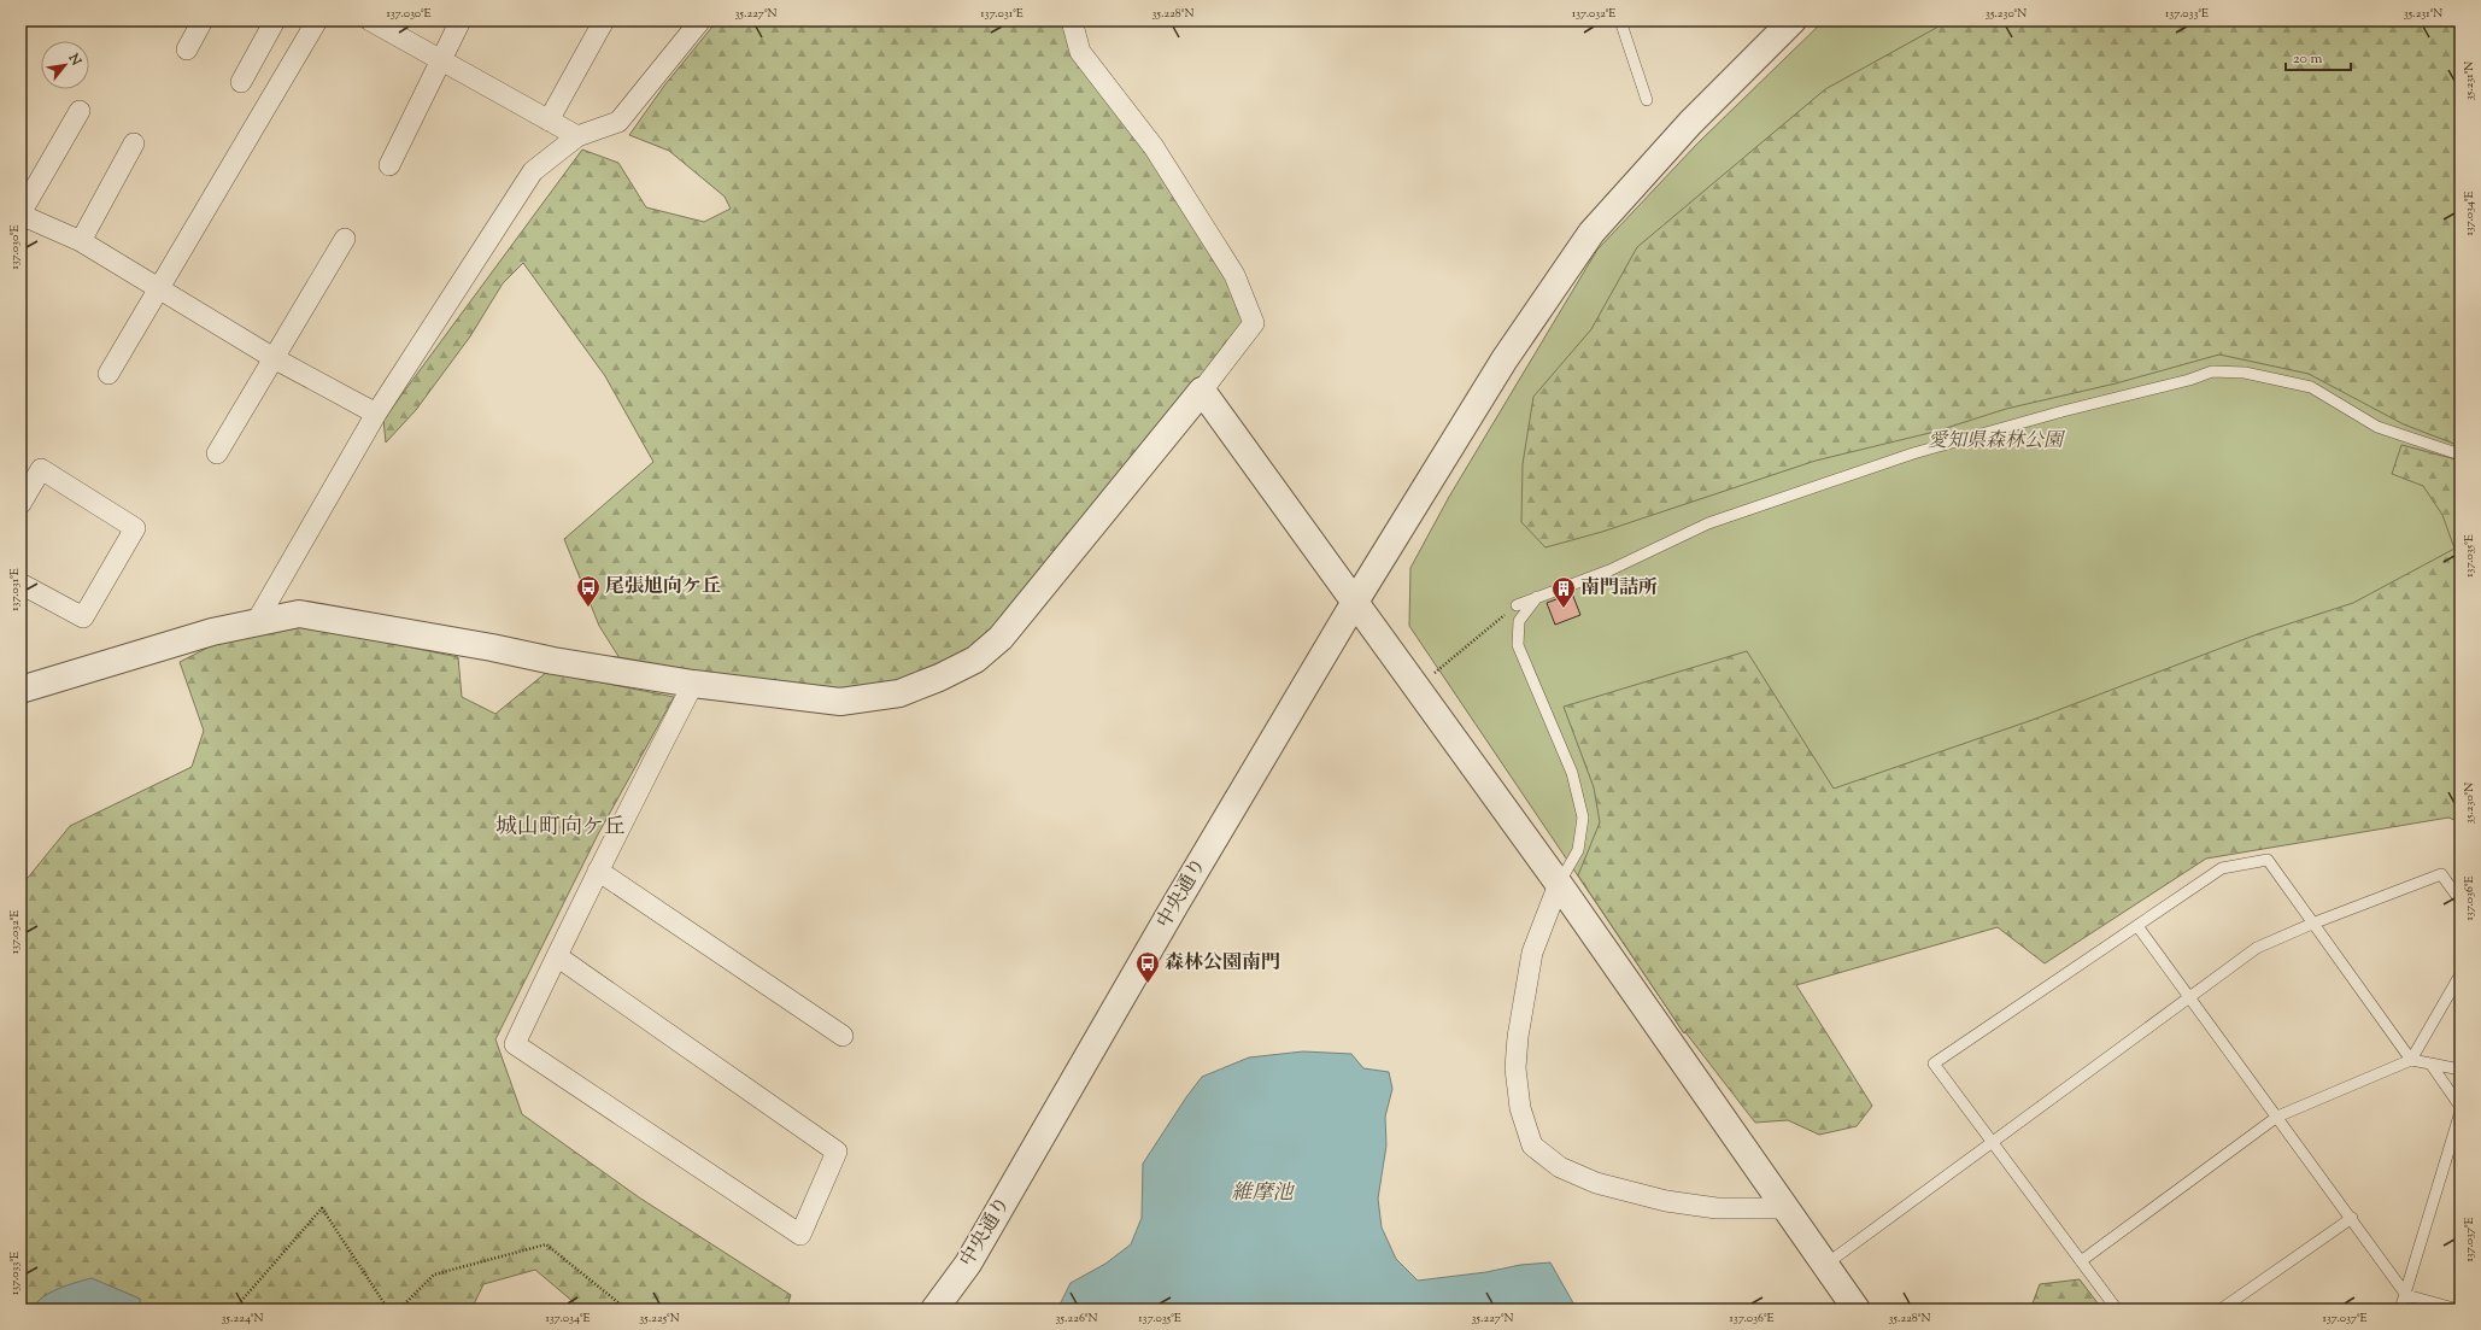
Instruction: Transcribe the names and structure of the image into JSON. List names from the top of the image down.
{
  "streets": {
    "street": ["中央通り"]
  },
  "districts": ["城山町向ケ丘"],
  "water": ["維摩池"],
  "parks": ["愛知県森林公園"],
  "places": {
    "bus stop": ["尾張旭向ケ丘", "森林公園南門"],
    "building": ["南門詰所"]
  },
  "scale_bar": "20 m",
  "north": "top right",
  "coordinates": [
    "137.030°E",
    "35.227°N",
    "137.031°E",
    "35.228°N",
    "137.032°E",
    "35.230°N",
    "137.033°E",
    "35.231°N",
    "137.034°E",
    "137.035°E",
    "137.036°E",
    "137.037°E",
    "35.224°N",
    "35.225°N",
    "35.226°N"
  ]
}
